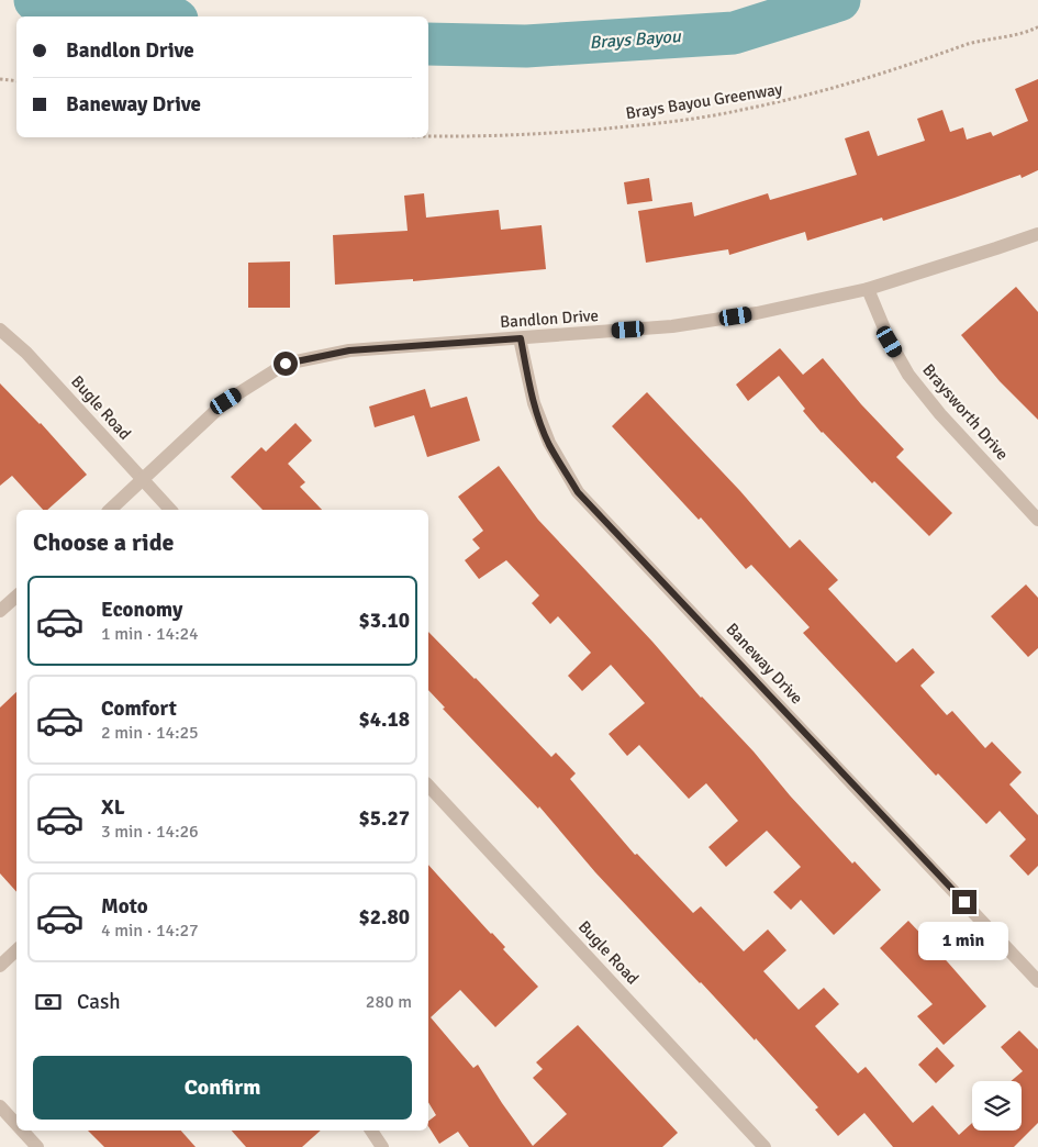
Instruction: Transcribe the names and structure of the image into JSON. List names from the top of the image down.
{
  "streets": {
    "street": [
      "Bandlon Drive",
      "Bugle Road",
      "Braysworth Drive",
      "Baneway Drive"
    ],
    "path": ["Brays Bayou Greenway"]
  },
  "crossings": [
    ["Bandlon Drive", "Bugle Road"],
    ["Bandlon Drive", "Braysworth Drive"],
    ["Bandlon Drive", "Baneway Drive"]
  ],
  "water": ["Brays Bayou"],
  "page": {
    "banner": ["Bandlon Drive", "Baneway Drive"],
    "heading": "Choose a ride",
    "list": [
      {
        "name": "Economy",
        "note": "1 min · 14:24",
        "value": "$3.10"
      },
      {
        "name": "Comfort",
        "note": "2 min · 14:25",
        "value": "$4.18"
      },
      {
        "name": "XL",
        "note": "3 min · 14:26",
        "value": "$5.27"
      },
      {
        "name": "Moto",
        "note": "4 min · 14:27",
        "value": "$2.80"
      }
    ],
    "bubble": "1 min",
    "pay": ["Cash", "280 m"],
    "buttons": "Confirm"
  }
}
